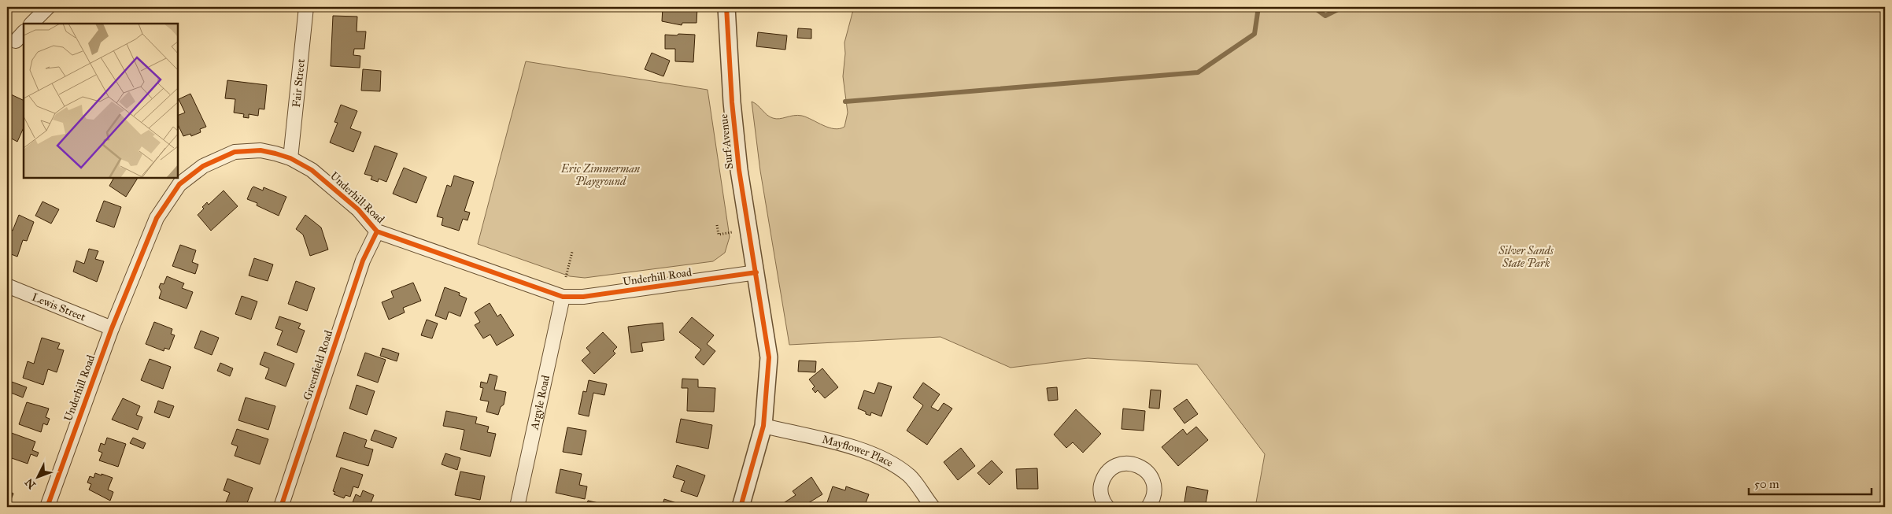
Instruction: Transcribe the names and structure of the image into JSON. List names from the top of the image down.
{
  "streets": {
    "street": [
      "Fair Street",
      "Surf Avenue",
      "Underhill Road",
      "Lewis Street",
      "Greenfield Road",
      "Argyle Road",
      "Mayflower Place"
    ]
  },
  "crossings": [
    ["Fair Street", "Underhill Road"],
    ["Surf Avenue", "Underhill Road"],
    ["Surf Avenue", "Mayflower Place"],
    ["Underhill Road", "Lewis Street"],
    ["Underhill Road", "Greenfield Road"],
    ["Underhill Road", "Argyle Road"]
  ],
  "parks": ["Eric Zimmerman Playground", "Silver Sands State Park"],
  "scale_bar": "50 m",
  "north": "bottom left"
}
